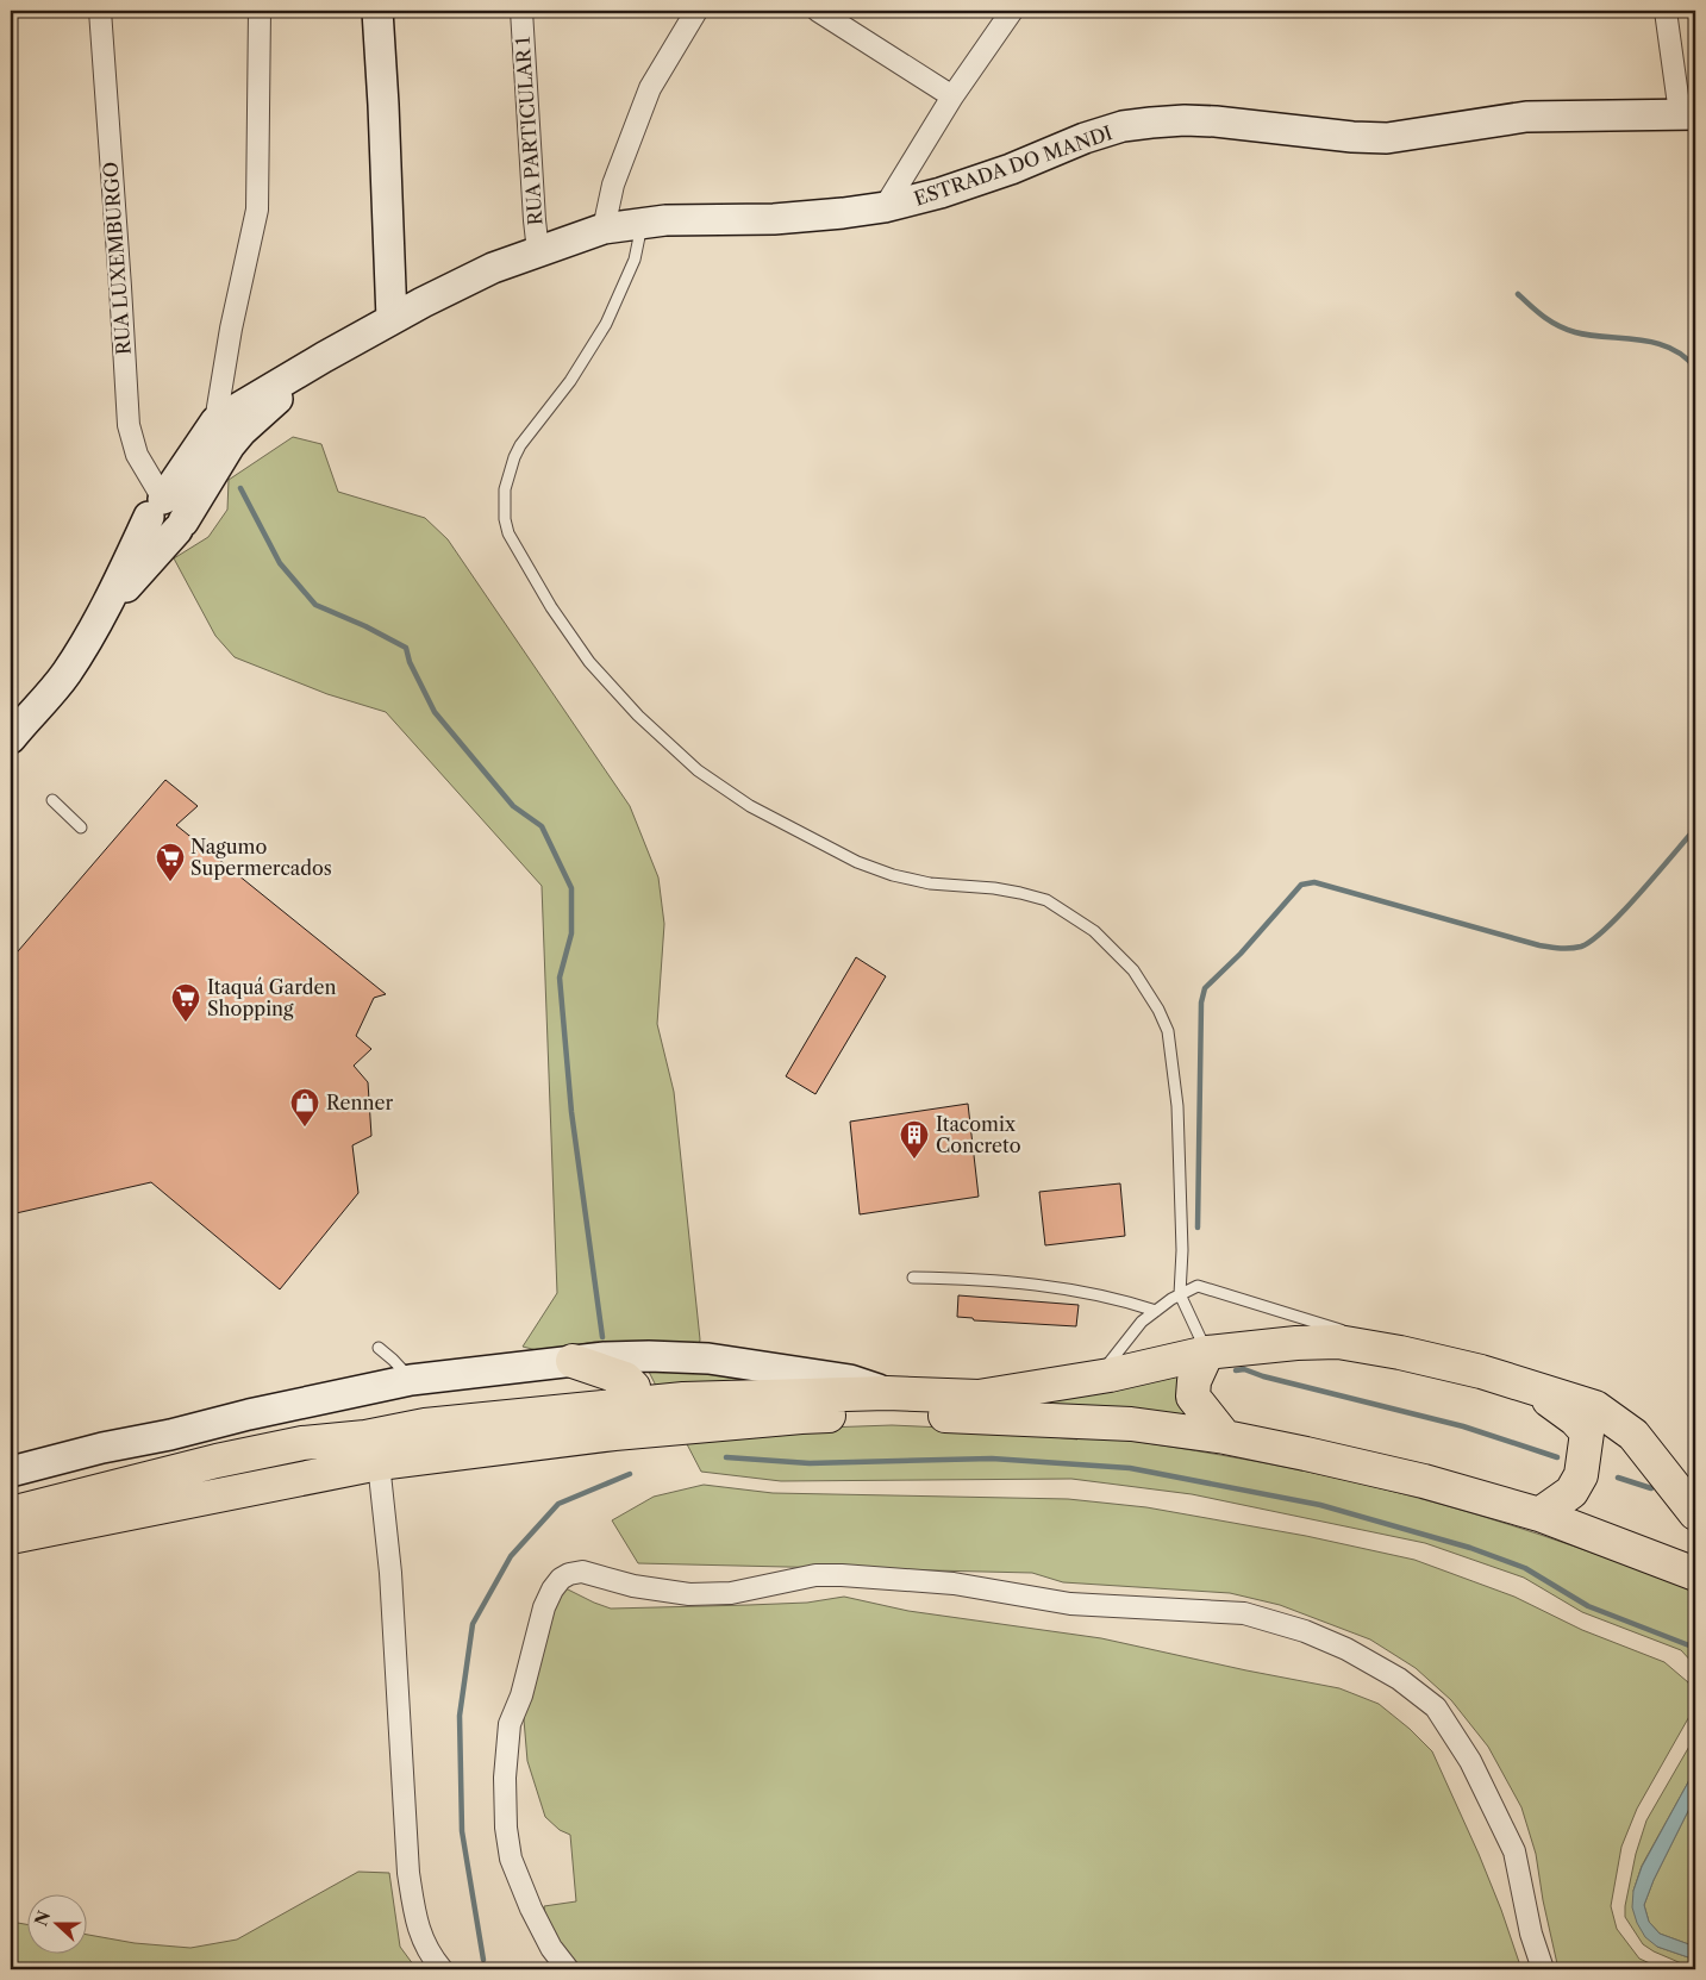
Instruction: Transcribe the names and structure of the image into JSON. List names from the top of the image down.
{
  "streets": {
    "main road": ["ESTRADA DO MANDI"],
    "street": ["RUA PARTICULAR 1", "RUA LUXEMBURGO"]
  },
  "crossings": [
    ["RUA PARTICULAR 1", "ESTRADA DO MANDI"],
    ["ESTRADA DO MANDI", "RUA LUXEMBURGO"]
  ],
  "places": {
    "supermarket": ["Nagumo Supermercados", "Itaquá Garden Shopping"],
    "shop": ["Renner"],
    "building": ["Itacomix Concreto"]
  },
  "north": "left"
}
